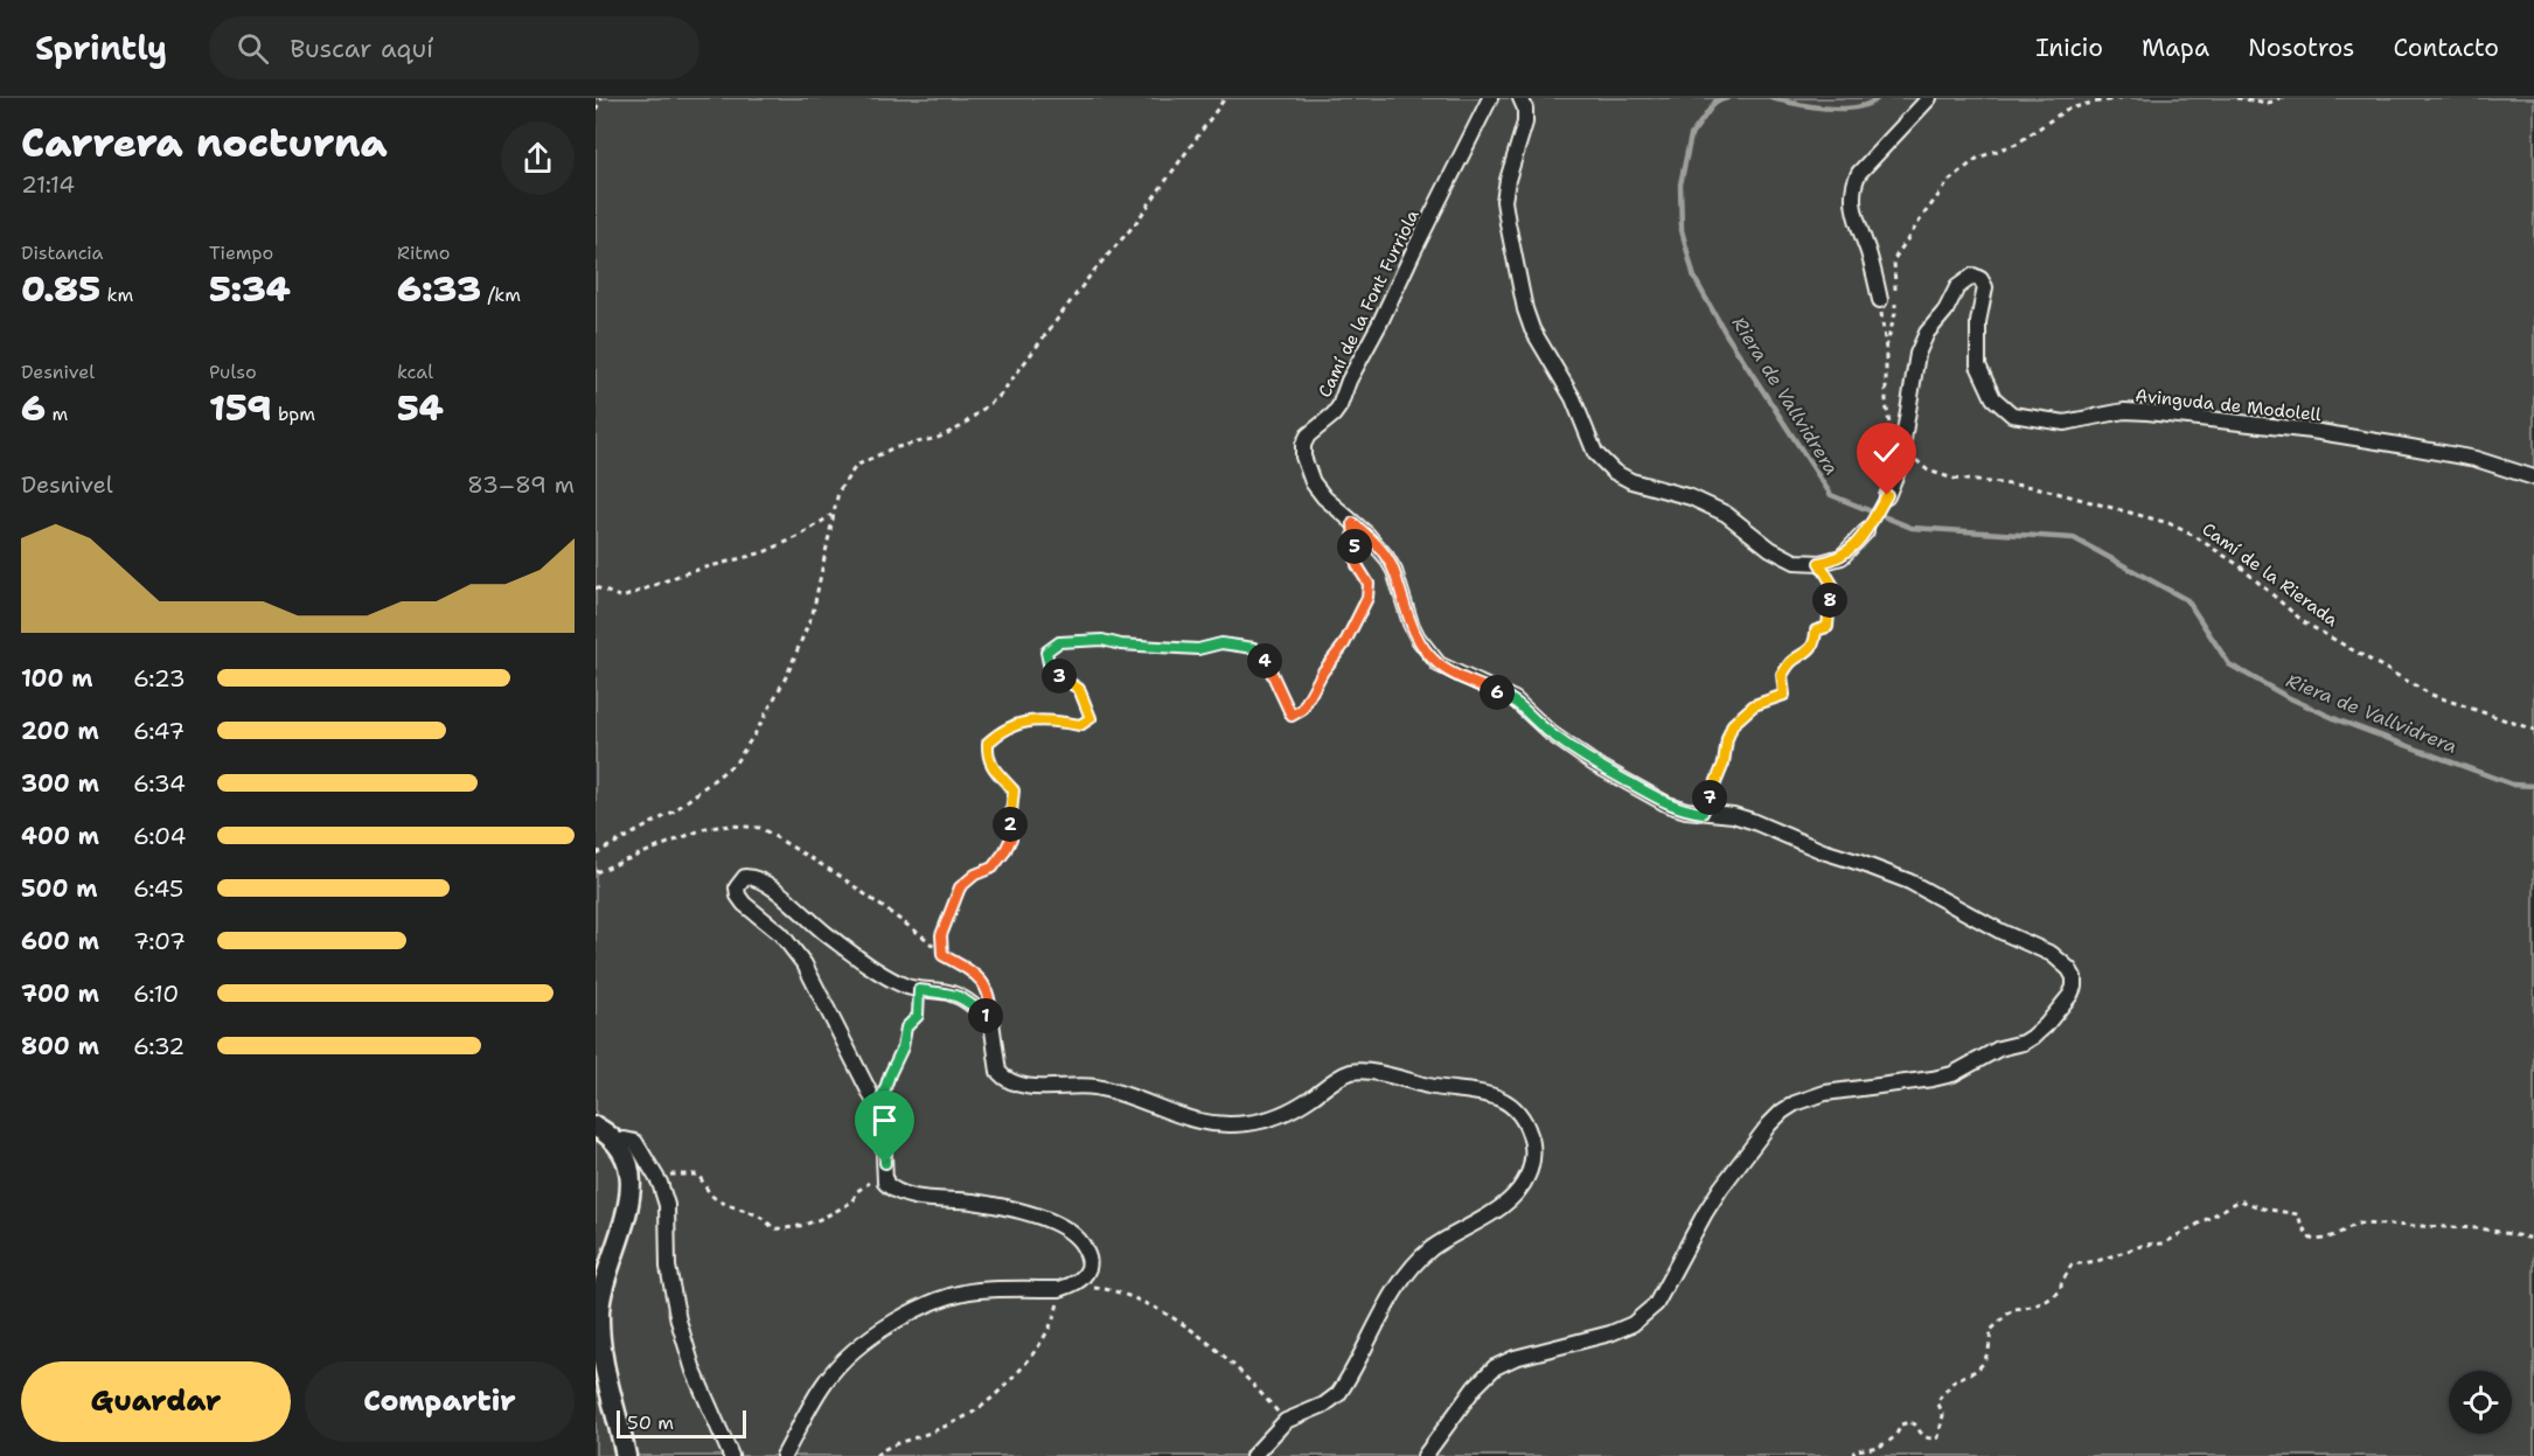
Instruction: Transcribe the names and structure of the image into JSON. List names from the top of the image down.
{
  "streets": {
    "street": ["Camí de la Font Furriola", "Avinguda de Modolell"],
    "path": ["Camí de la Rierada"]
  },
  "crossings": [
    ["Avinguda de Modolell", "Camí de la Rierada"]
  ],
  "water": ["Riera de Vallvidrera"],
  "scale_bar": "50 m",
  "page": {
    "header": "Sprintly",
    "search": "Buscar aquí",
    "nav": [
      "Inicio",
      "Mapa",
      "Nosotros",
      "Contacto"
    ],
    "heading": ["Carrera nocturna", "21:14"],
    "stats": [
      ["Distancia", "0.85 km"],
      ["Tiempo", "5:34"],
      ["Ritmo", "6:33 /km"],
      ["Desnivel", "6 m"],
      ["Pulso", "159 bpm"],
      ["kcal", "54"]
    ],
    "chart": ["Desnivel", "83–89 m"],
    "pins": [
      "5",
      "8",
      "4",
      "3",
      "6",
      "7",
      "2",
      "1"
    ],
    "list": [
      {
        "name": "100 m",
        "note": "6:23"
      },
      {
        "name": "200 m",
        "note": "6:47"
      },
      {
        "name": "300 m",
        "note": "6:34"
      },
      {
        "name": "400 m",
        "note": "6:04"
      },
      {
        "name": "500 m",
        "note": "6:45"
      },
      {
        "name": "600 m",
        "note": "7:07"
      },
      {
        "name": "700 m",
        "note": "6:10"
      },
      {
        "name": "800 m",
        "note": "6:32"
      }
    ],
    "buttons": ["Guardar", "Compartir"],
    "scale": "50 m"
  }
}
